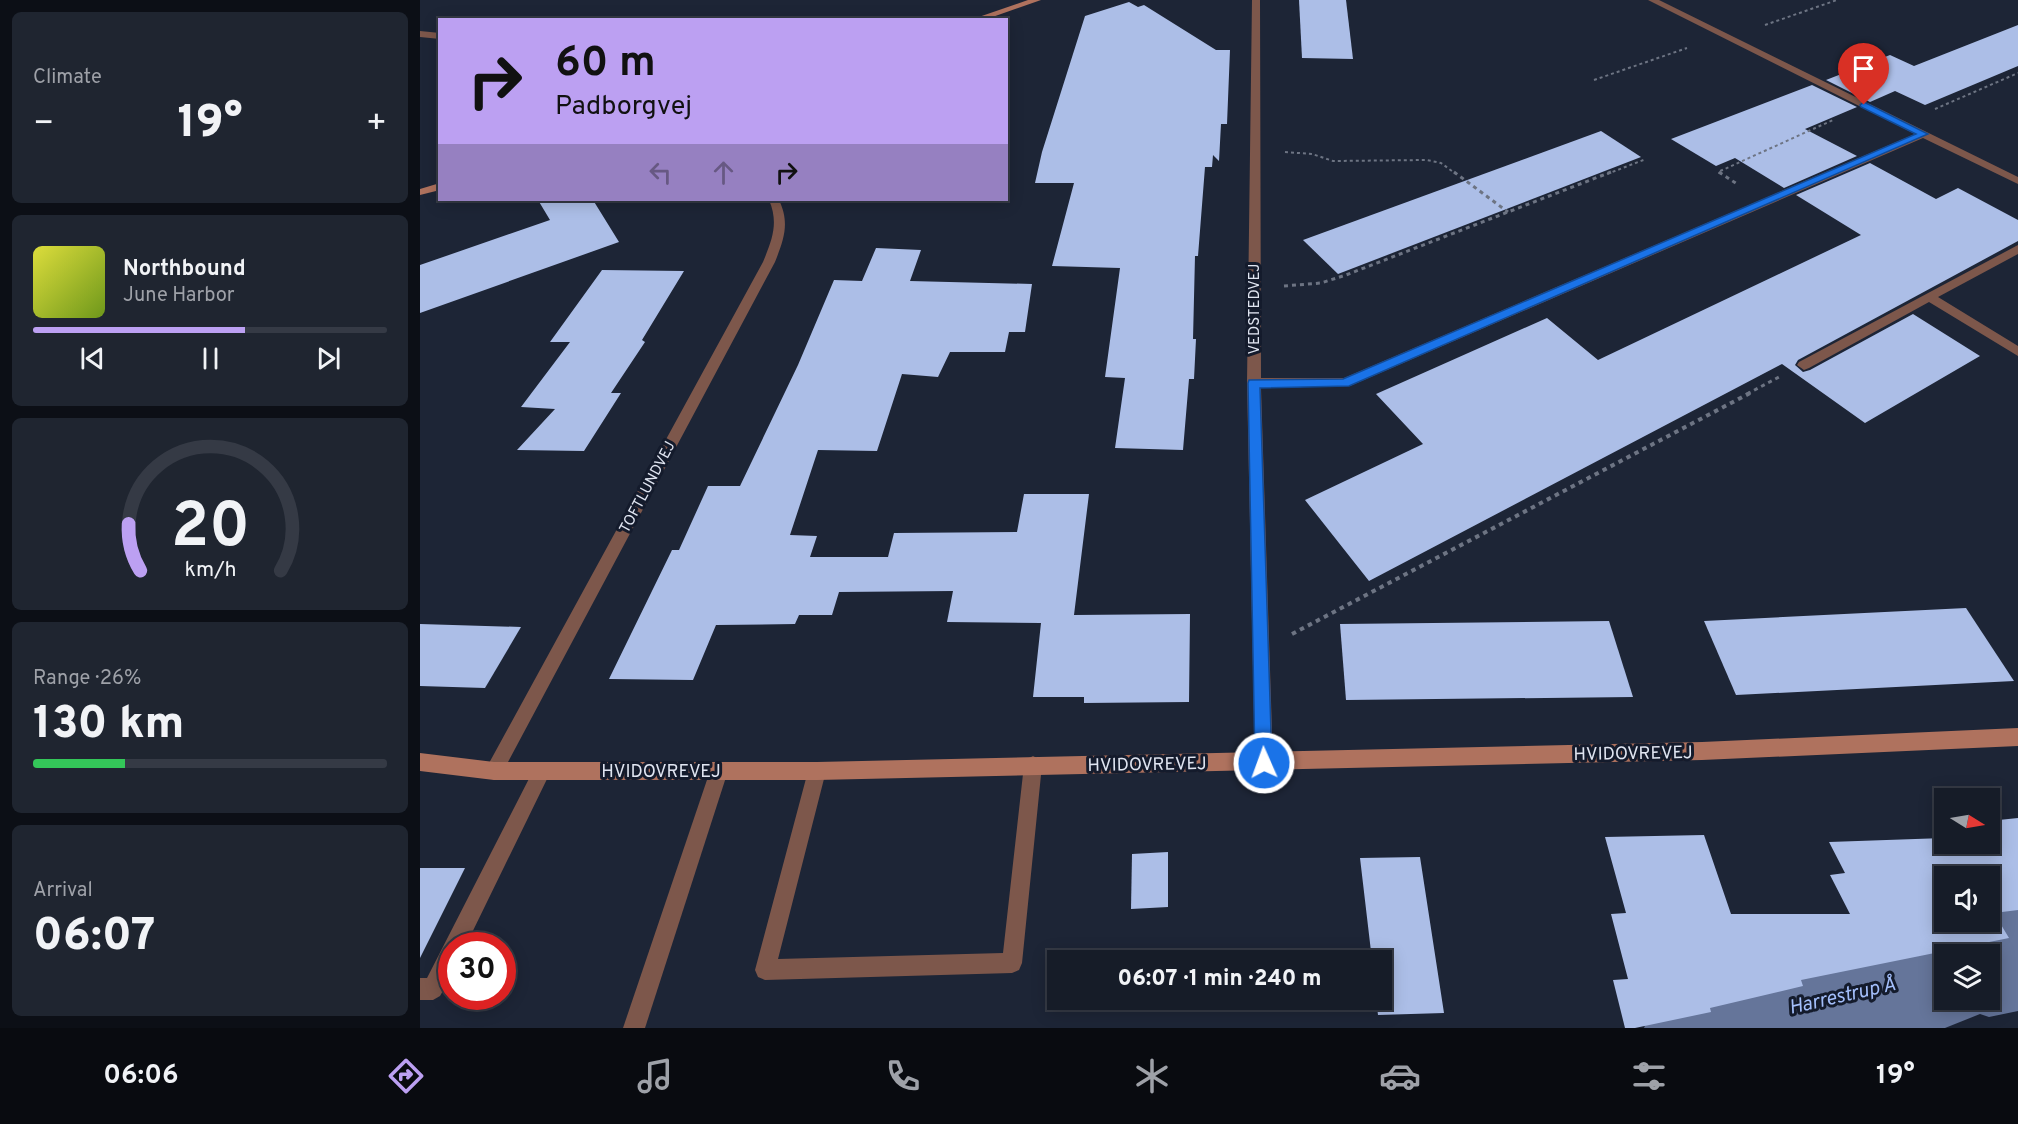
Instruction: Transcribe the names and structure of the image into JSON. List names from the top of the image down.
{
  "streets": {
    "street": ["VEDSTEDVEJ", "TOFTLUNDVEJ", "HVIDOVREVEJ"]
  },
  "crossings": [
    ["VEDSTEDVEJ", "HVIDOVREVEJ"],
    ["TOFTLUNDVEJ", "HVIDOVREVEJ"]
  ],
  "water": ["Harrestrup Å"],
  "north": "right",
  "page": {
    "tile": [
      "Climate",
      ["Range · 26%", "130 km"],
      ["Arrival", "06:07"]
    ],
    "turn": ["60 m", "Padborgvej"],
    "heat": ["−", "19°", "+"],
    "song": ["Northbound", "June Harbor"],
    "limit": "30",
    "trip": "06:07 · 1 min · 240 m",
    "tabs": ["06:06", "19°"],
    "gauge": ["20", "km/h"]
  }
}
